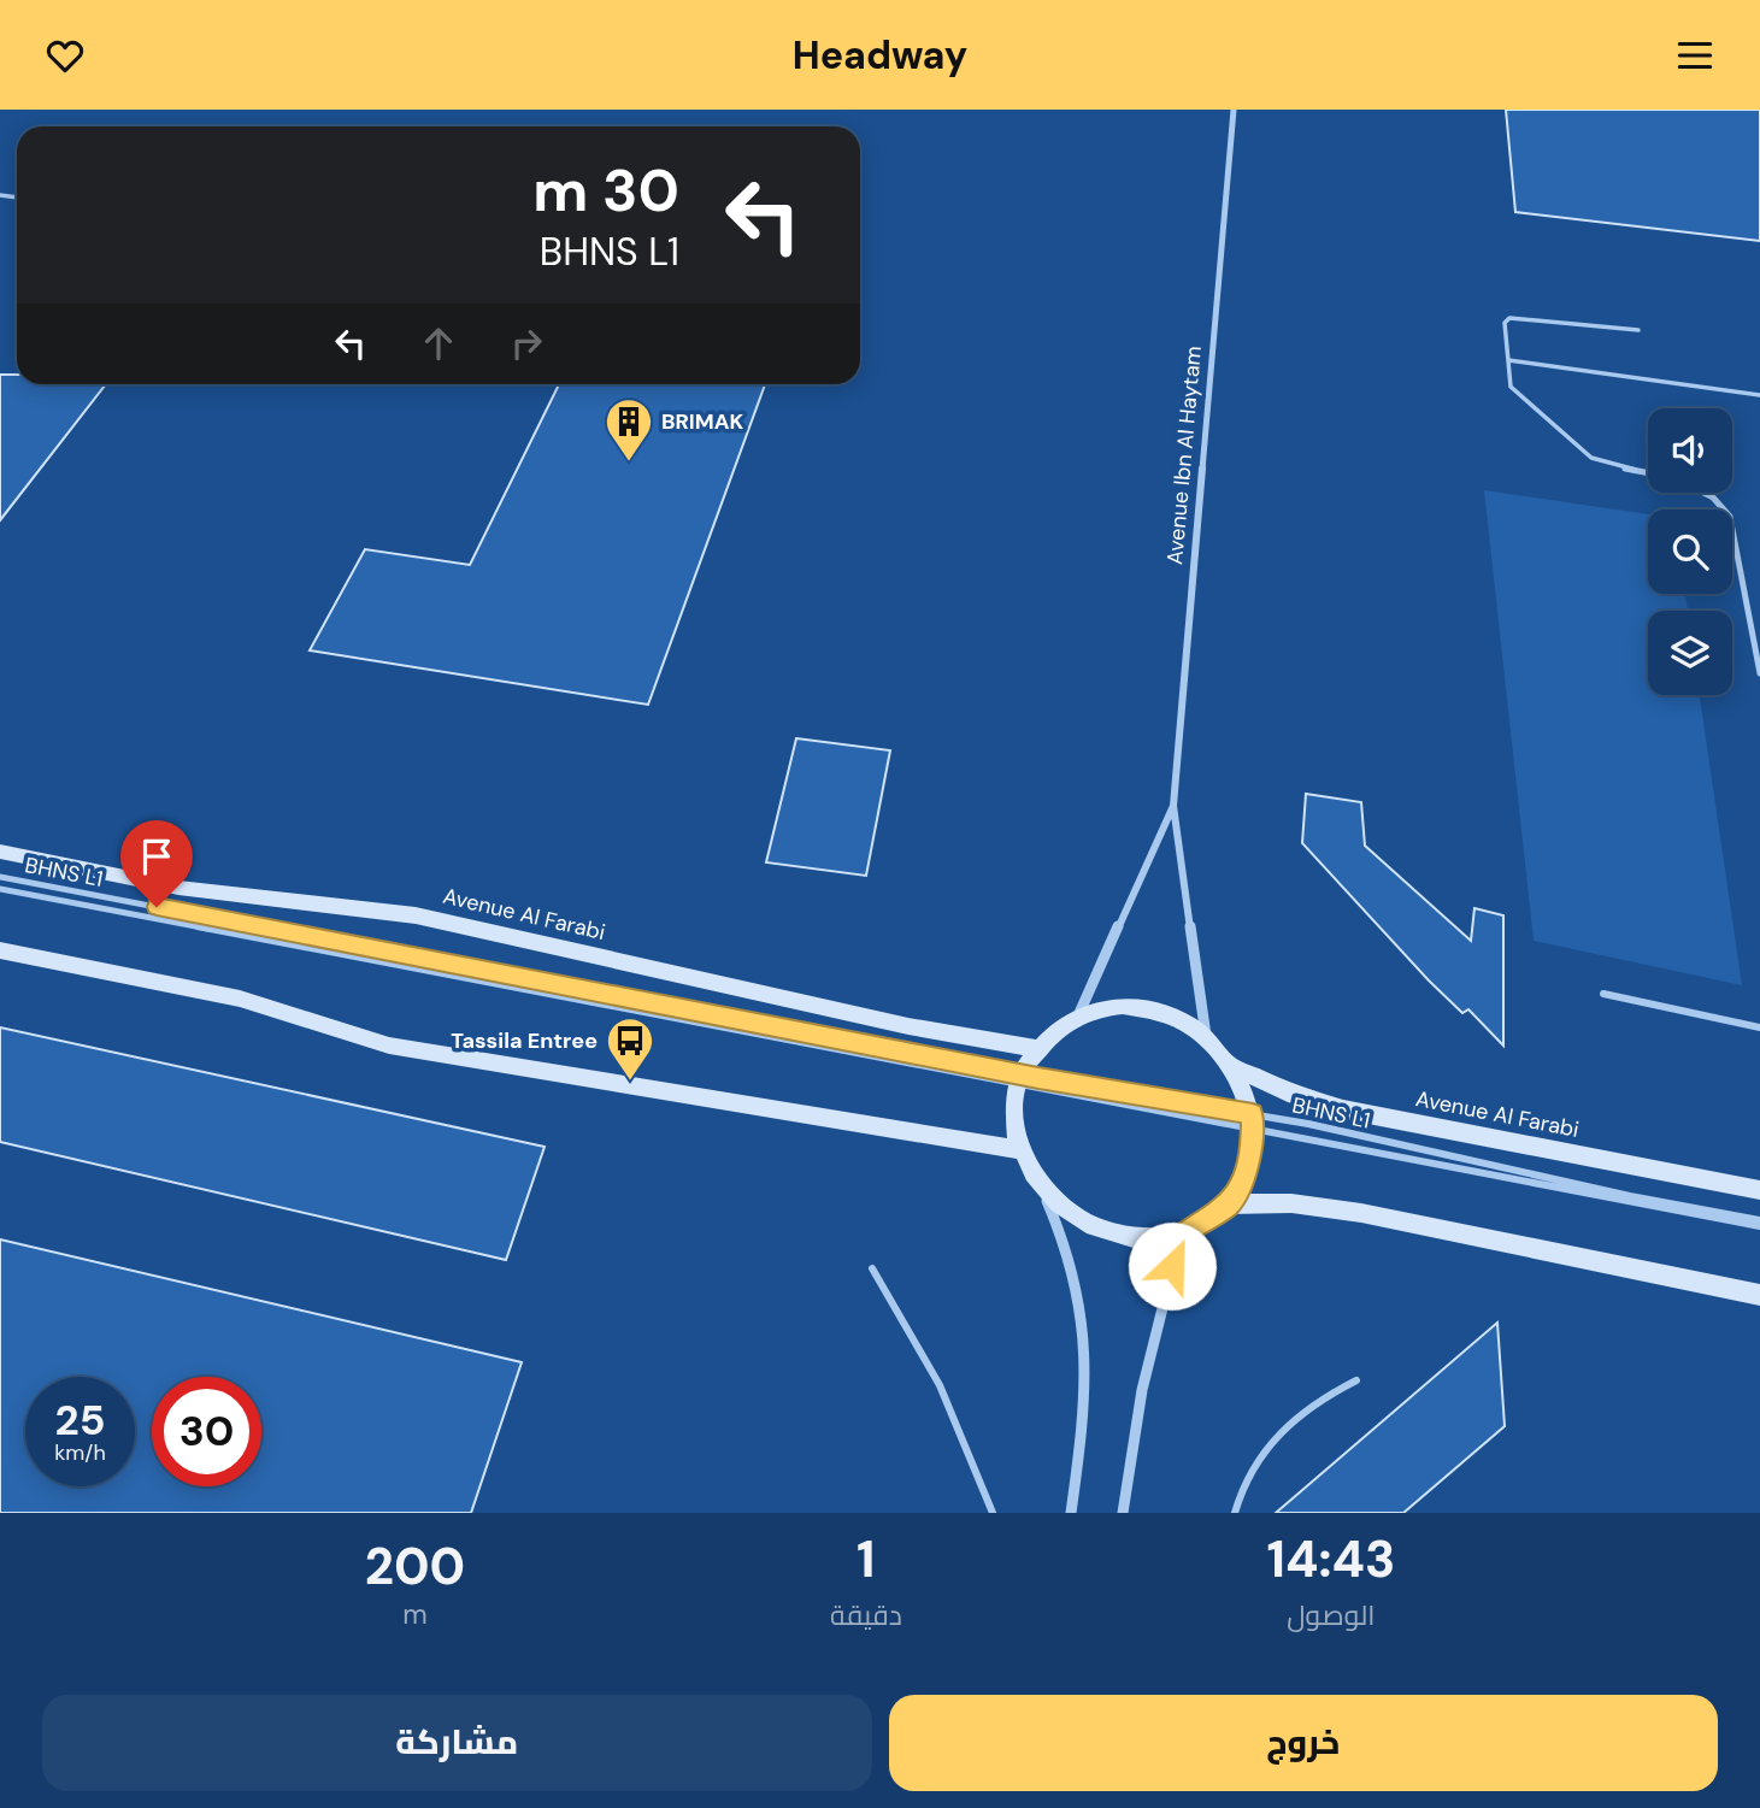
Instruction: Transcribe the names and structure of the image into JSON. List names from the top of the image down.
{
  "streets": {
    "street": ["Avenue Ibn Al Haytam", "Avenue Al Farabi"],
    "lane": ["BHNS L1"]
  },
  "places": {
    "building": ["BRIMAK"],
    "bus stop": ["Tassila Entree"]
  },
  "page": {
    "header": "Headway",
    "turn": ["30 m", "BHNS L1"],
    "speed": "25 km/h",
    "limit": "30",
    "eta": [
      "14:43",
      "الوصول",
      "1",
      "دقيقة",
      "200",
      "m"
    ],
    "buttons": ["خروج", "مشاركة"]
  }
}
